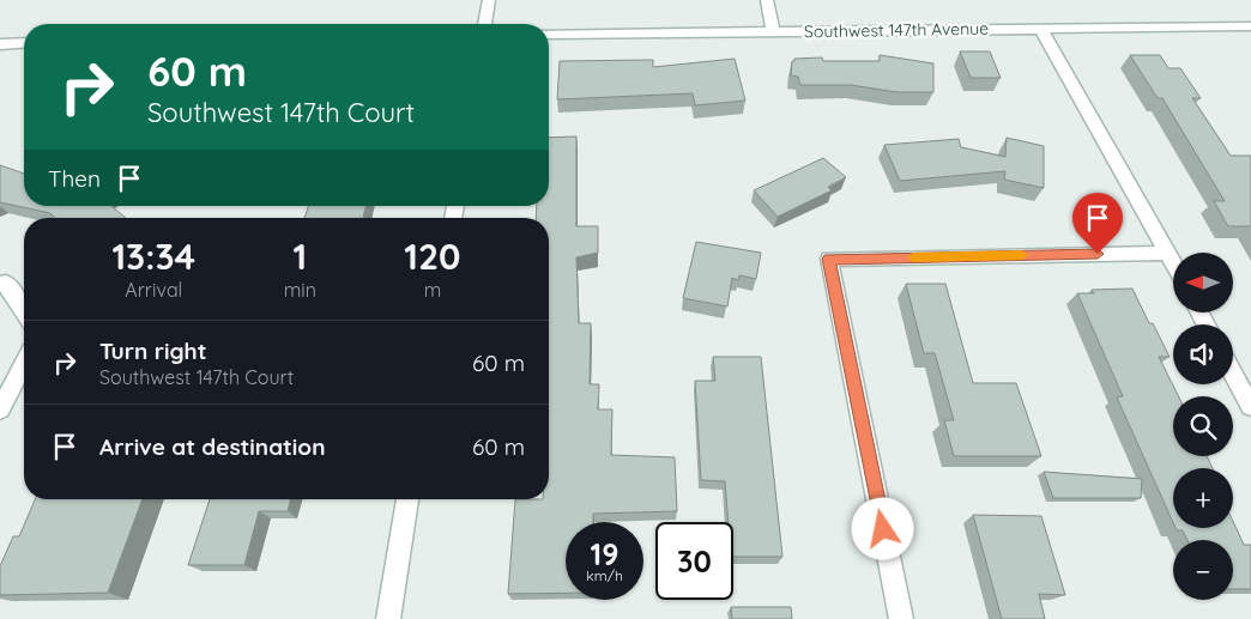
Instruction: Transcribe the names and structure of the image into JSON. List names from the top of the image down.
{
  "streets": {
    "street": ["Southwest 147th Avenue"]
  },
  "north": "left",
  "page": {
    "turn": ["60 m", "Southwest 147th Court"],
    "then": "Then",
    "eta": [
      "13:34",
      "Arrival",
      "1",
      "min",
      "120",
      "m"
    ],
    "map_buttons": ["+", "−"],
    "list": [
      {
        "name": "Turn right",
        "note": "Southwest 147th Court",
        "value": "60 m"
      },
      {
        "name": "Arrive at destination",
        "value": "60 m"
      }
    ],
    "speed": "19 km/h",
    "limit": "30"
  }
}
